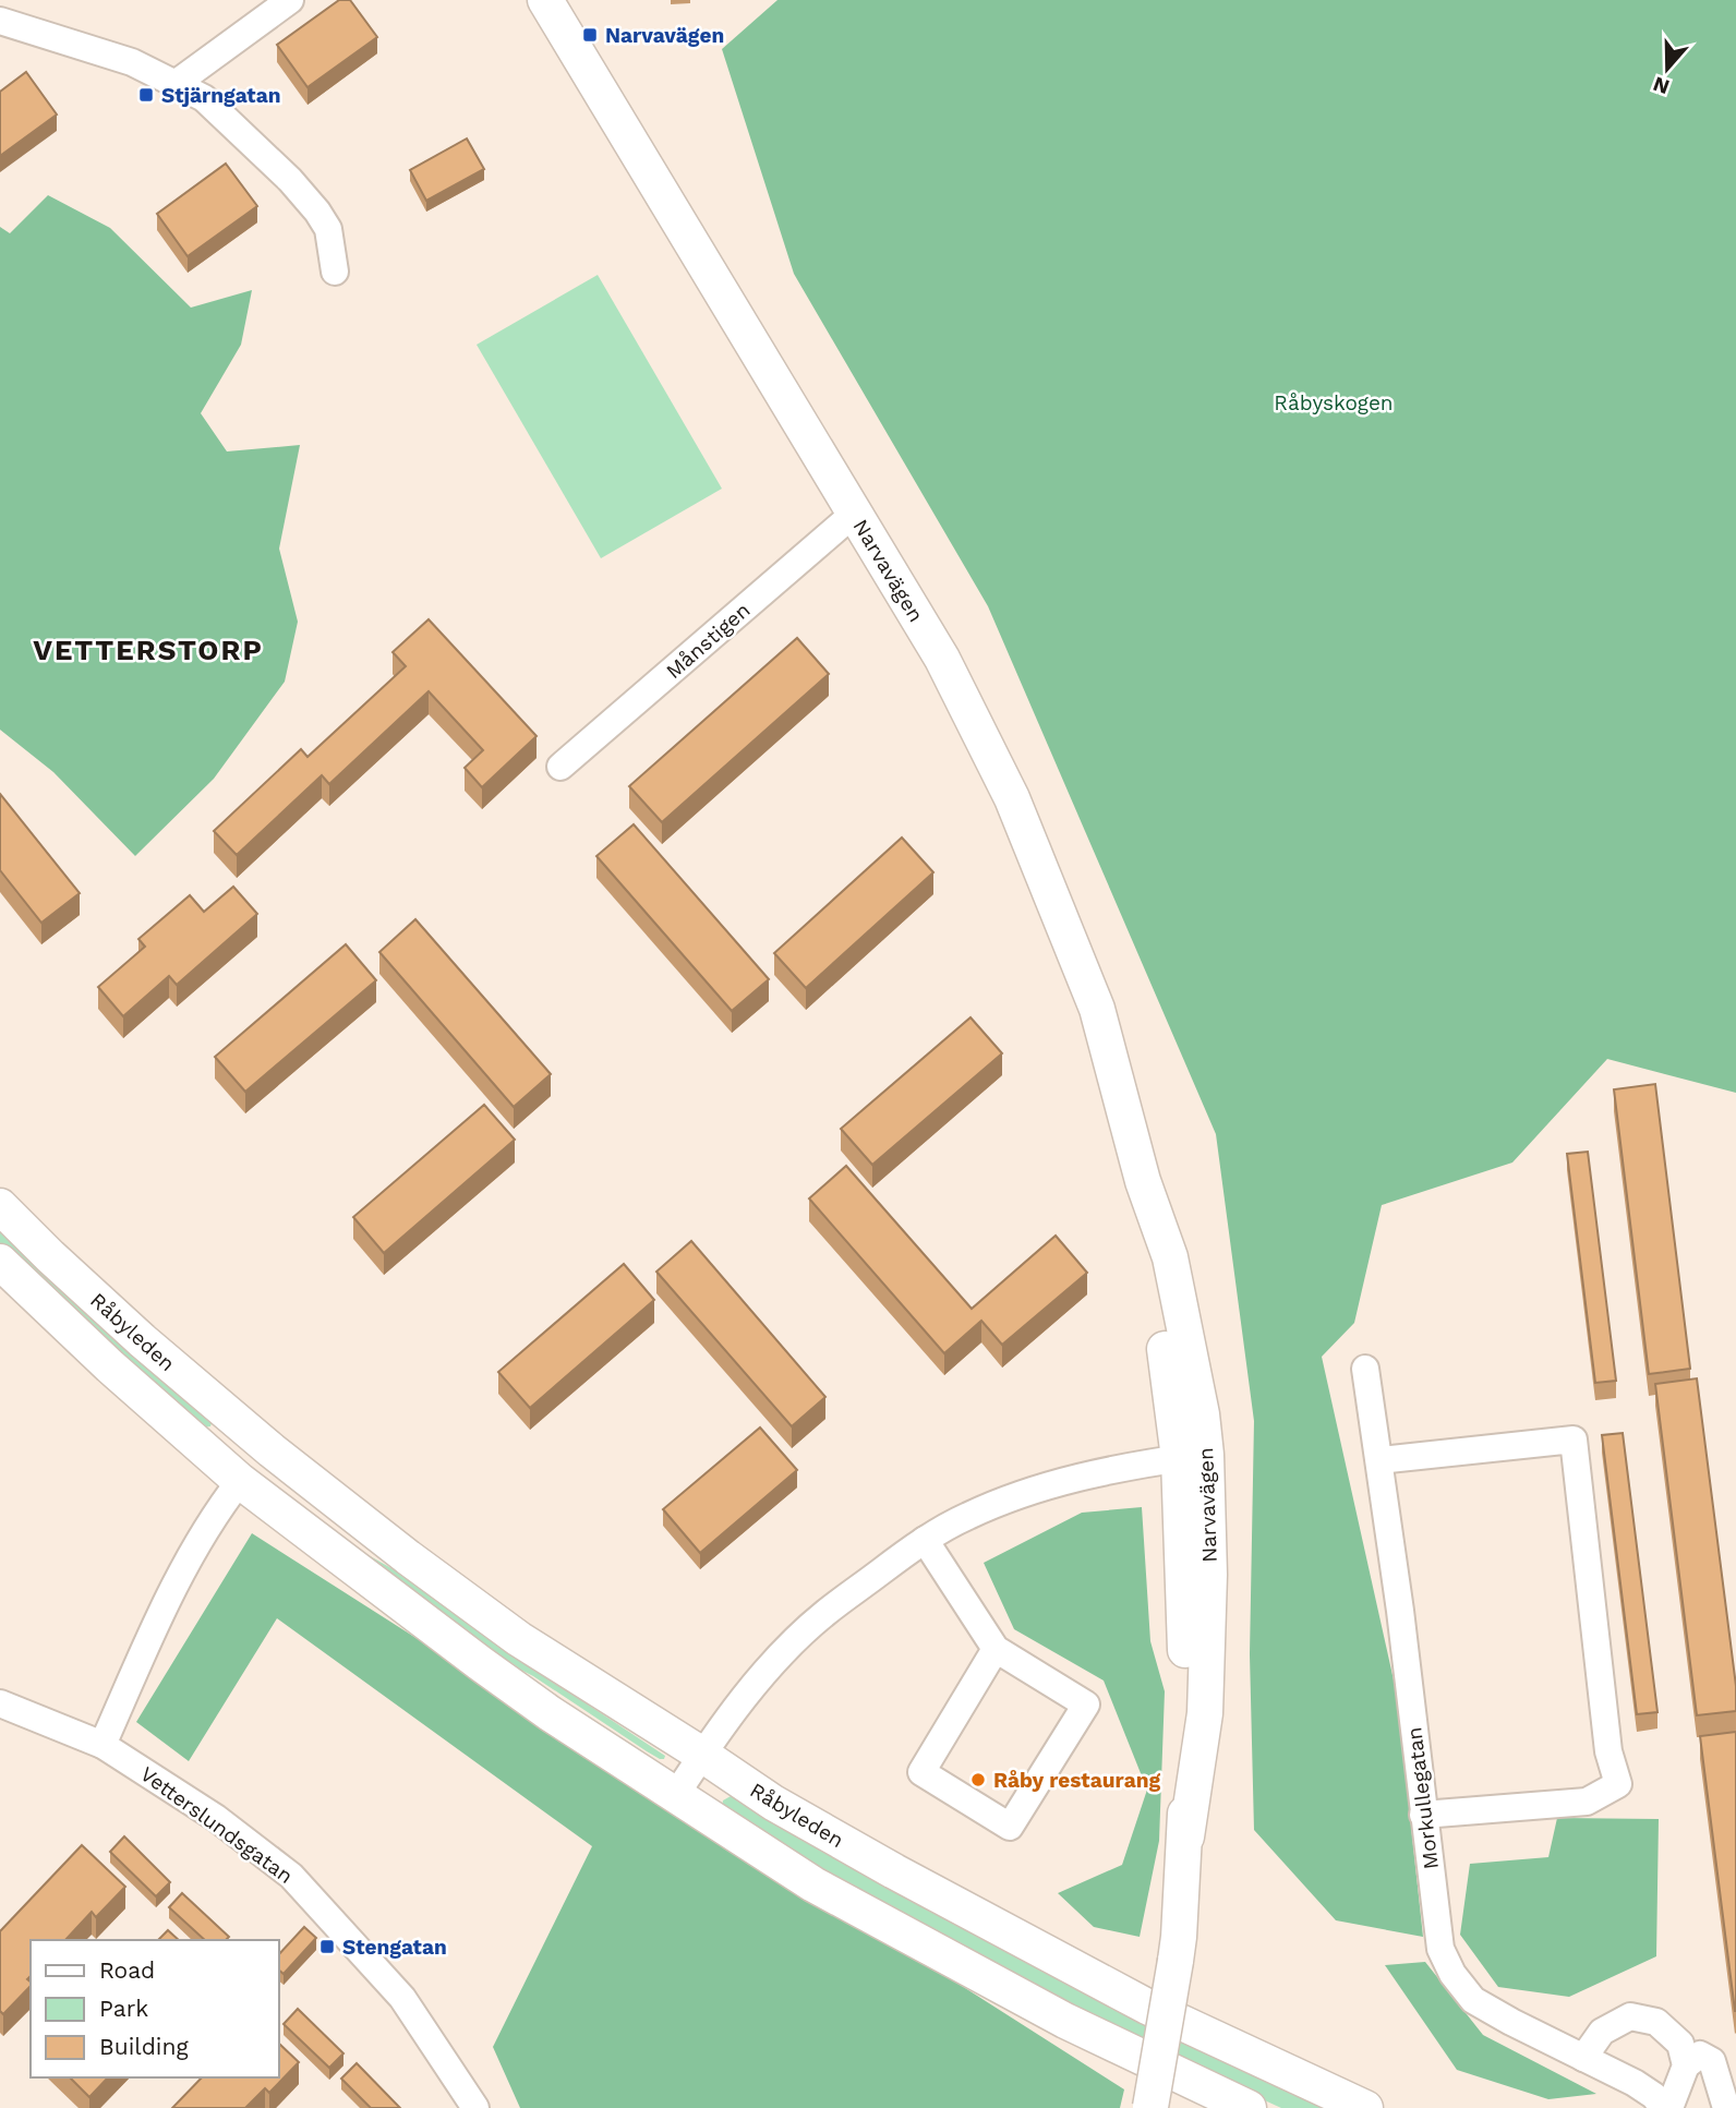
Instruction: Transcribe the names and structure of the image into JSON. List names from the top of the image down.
{
  "streets": {
    "main road": ["Narvavägen", "Råbyleden"],
    "street": ["Månstigen", "Morkullegatan", "Vetterslundsgatan"]
  },
  "crossings": [
    ["Narvavägen", "Månstigen"]
  ],
  "districts": ["VETTERSTORP"],
  "parks": ["Råbyskogen"],
  "places": {
    "transit": ["Narvavägen", "Stjärngatan", "Stengatan"],
    "other": ["Råby restaurang"]
  },
  "legend": ["Road", "Park", "Building"],
  "north": "bottom"
}
